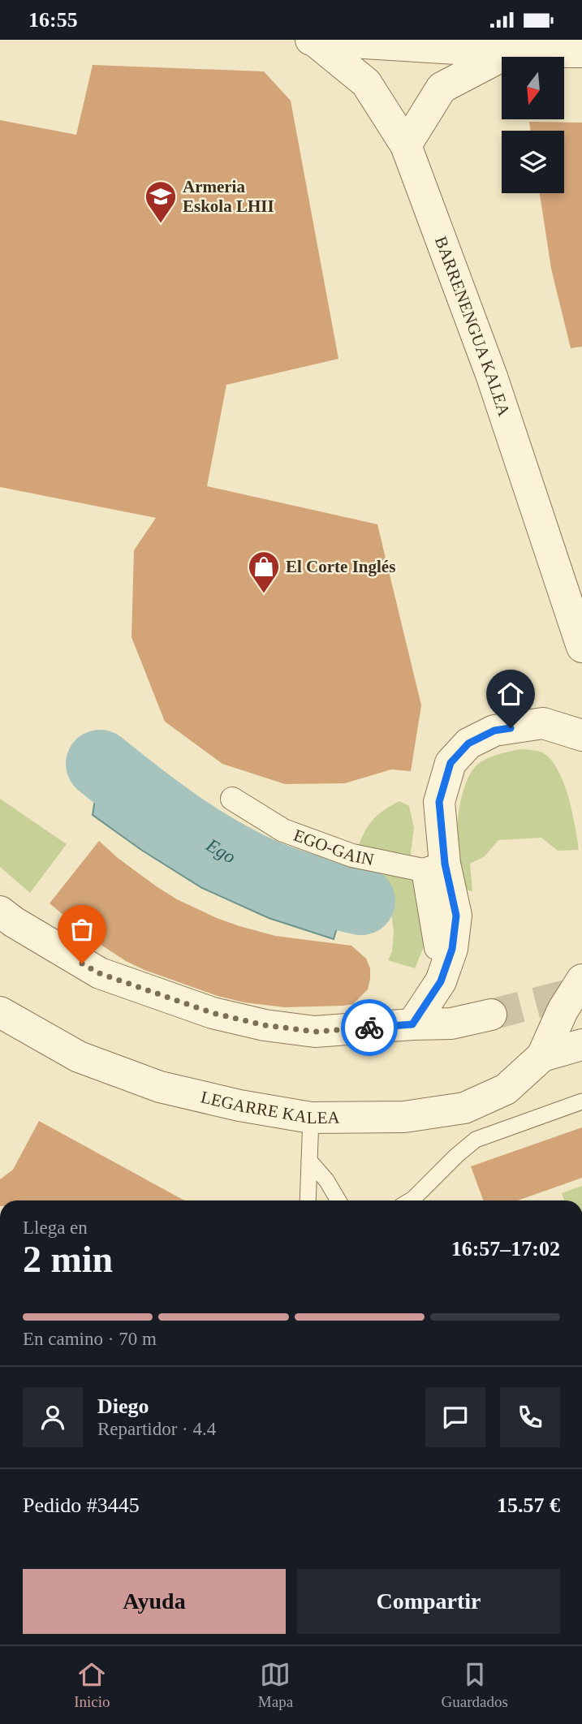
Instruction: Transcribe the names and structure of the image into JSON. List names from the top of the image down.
{
  "streets": {
    "street": ["BARRENENGUA KALEA", "EGO-GAIN", "LEGARRE KALEA"]
  },
  "water": ["Ego"],
  "places": {
    "school or university": ["Armeria Eskola LHII"],
    "shop": ["El Corte Inglés"]
  },
  "north": "bottom",
  "page": {
    "status": "16:55",
    "heading": ["2 min", "Llega en", "16:57–17:02"],
    "panel": [
      "Diego",
      "Repartidor · 4.4",
      "Pedido #3445",
      "15.57 €"
    ],
    "bar": "En camino · 70 m",
    "buttons": ["Ayuda", "Compartir"],
    "tabs": ["Inicio", "Mapa", "Guardados"]
  }
}
